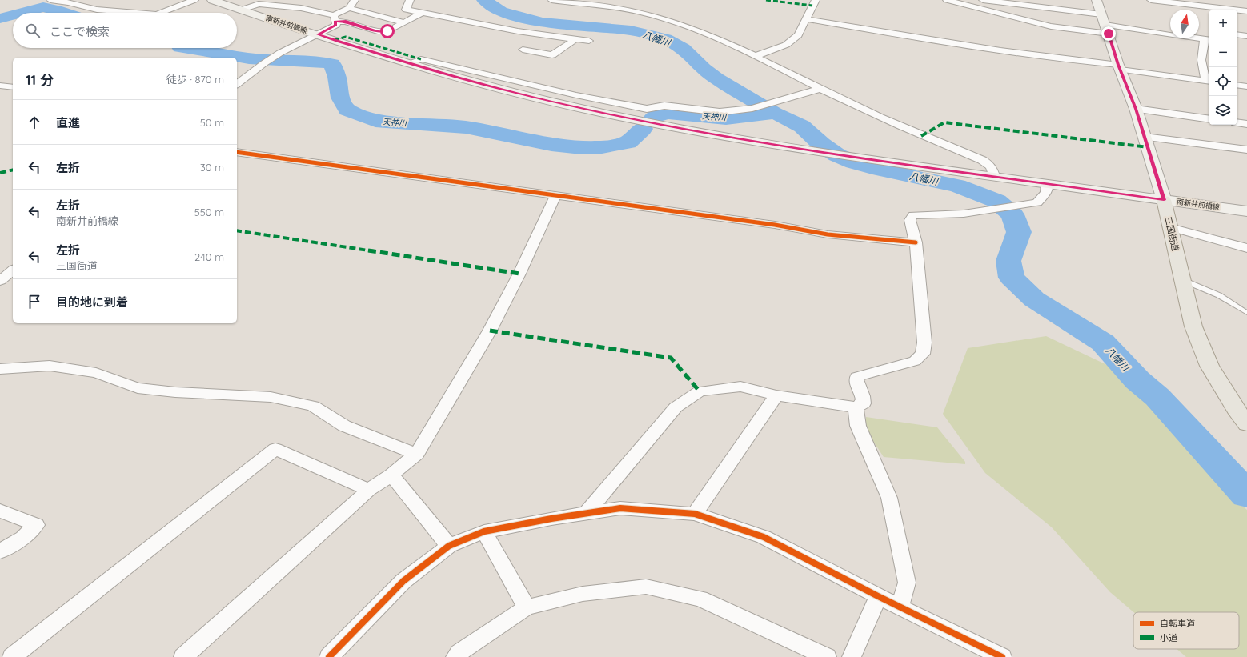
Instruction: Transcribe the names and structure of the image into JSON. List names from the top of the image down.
{
  "streets": {
    "main road": ["南新井前橋線", "三国街道"]
  },
  "crossings": [
    ["南新井前橋線", "三国街道"]
  ],
  "water": ["八幡川", "天神川"],
  "legend": ["自転車道", "小道"],
  "north": "top",
  "page": {
    "map_buttons": ["+", "−"],
    "search": "ここで検索",
    "heading": ["11 分", "徒歩 · 870 m"],
    "list": [
      ["直進", "50 m"],
      ["左折", "30 m"],
      ["左折", "南新井前橋線", "550 m"],
      ["左折", "三国街道", "240 m"],
      "目的地に到着"
    ]
  }
}
